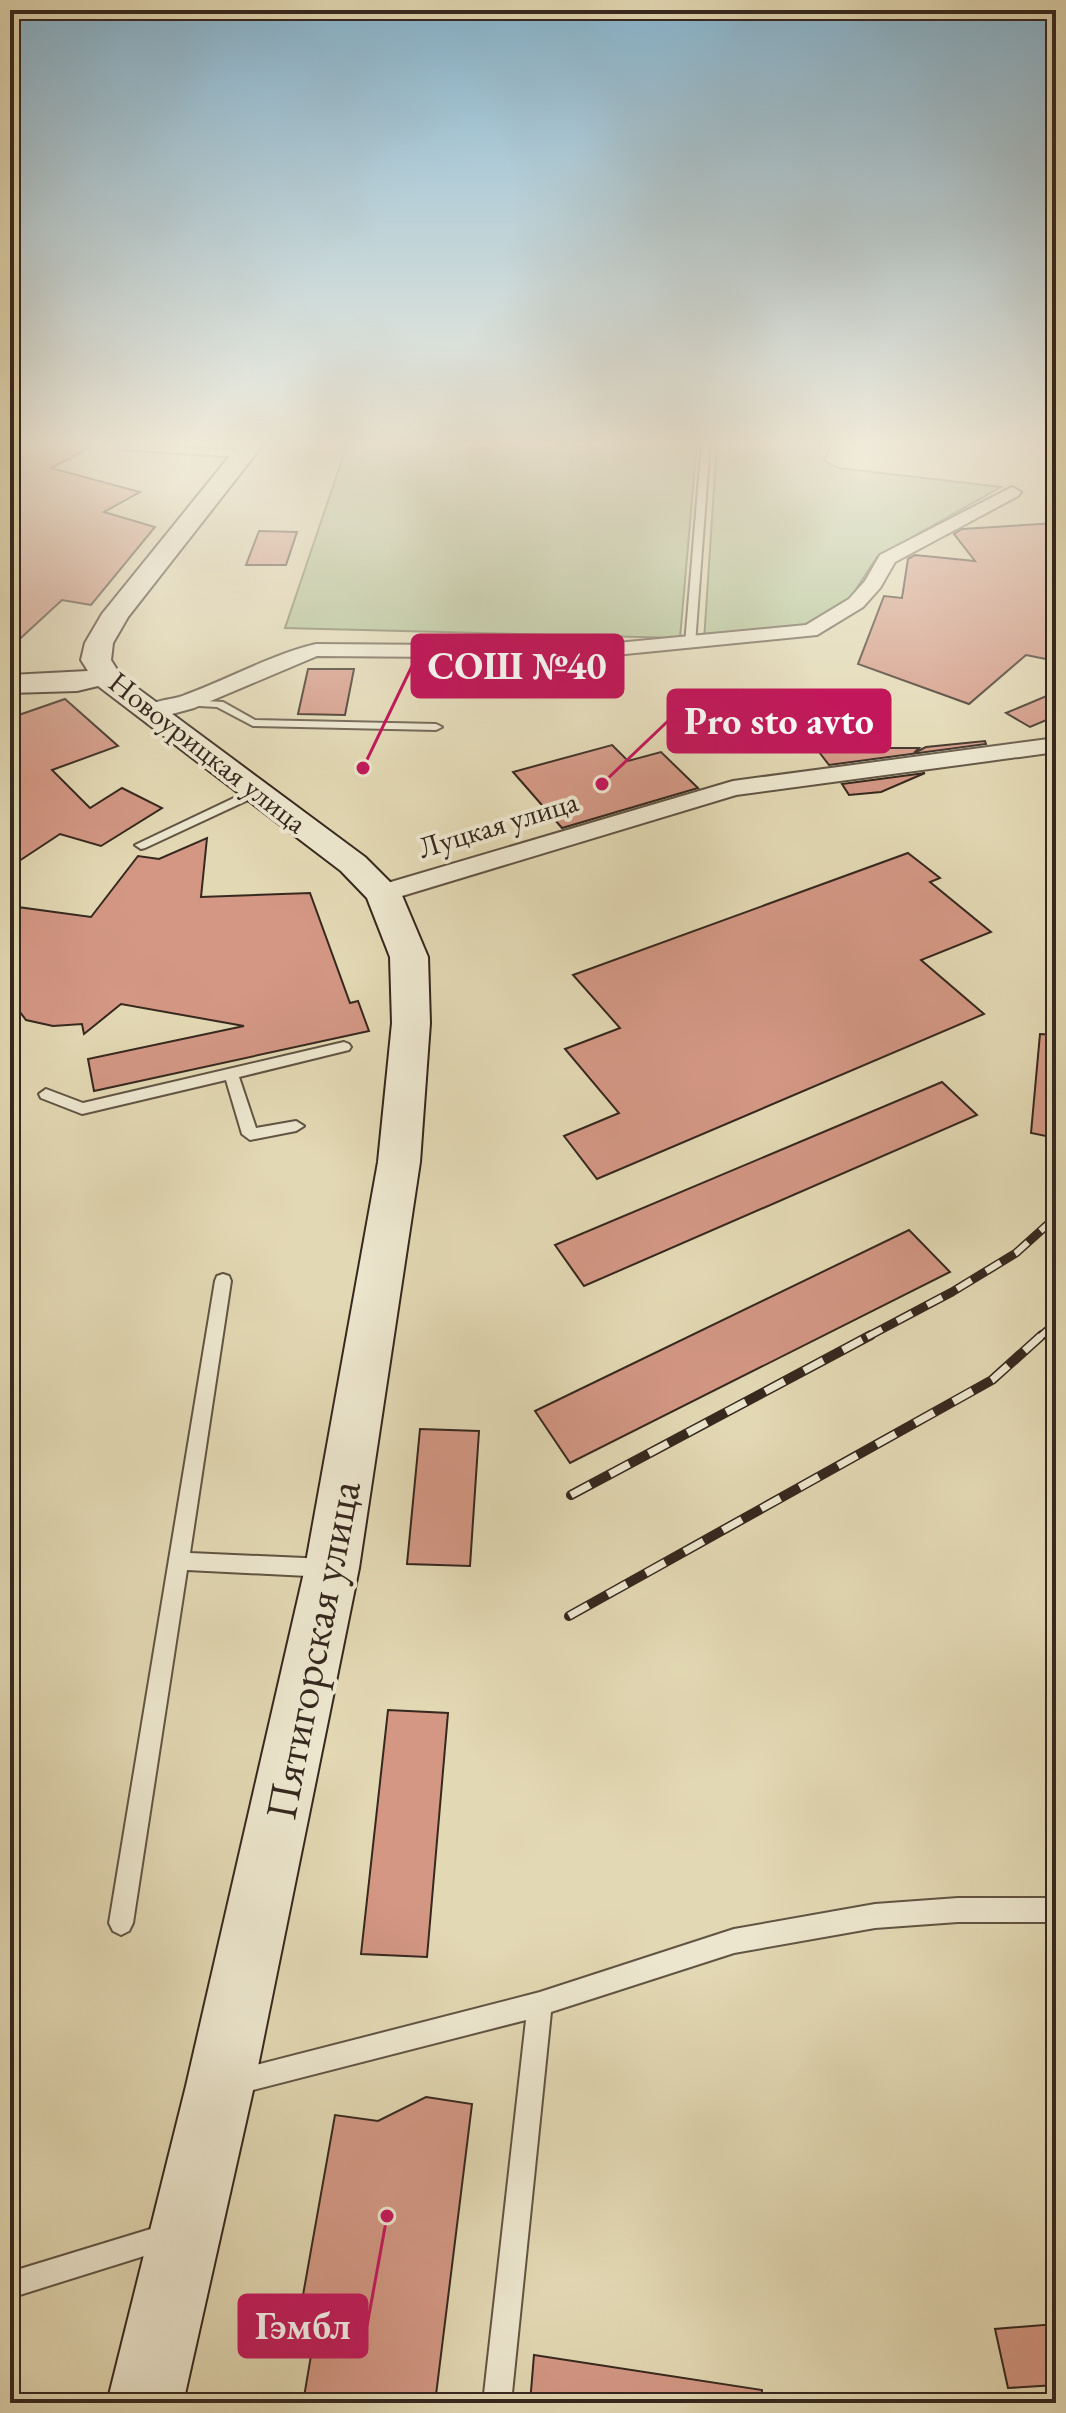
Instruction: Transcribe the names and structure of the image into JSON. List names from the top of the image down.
{
  "streets": {
    "main road": ["Новоурицкая улица", "Пятигорская улица"],
    "street": ["Луцкая улица"]
  },
  "crossings": [
    ["Новоурицкая улица", "Луцкая улица"],
    ["Новоурицкая улица", "Пятигорская улица"],
    ["Луцкая улица", "Пятигорская улица"]
  ],
  "places": ["СОШ №40", "Pro sto avto", "Гэмбл"]
}
